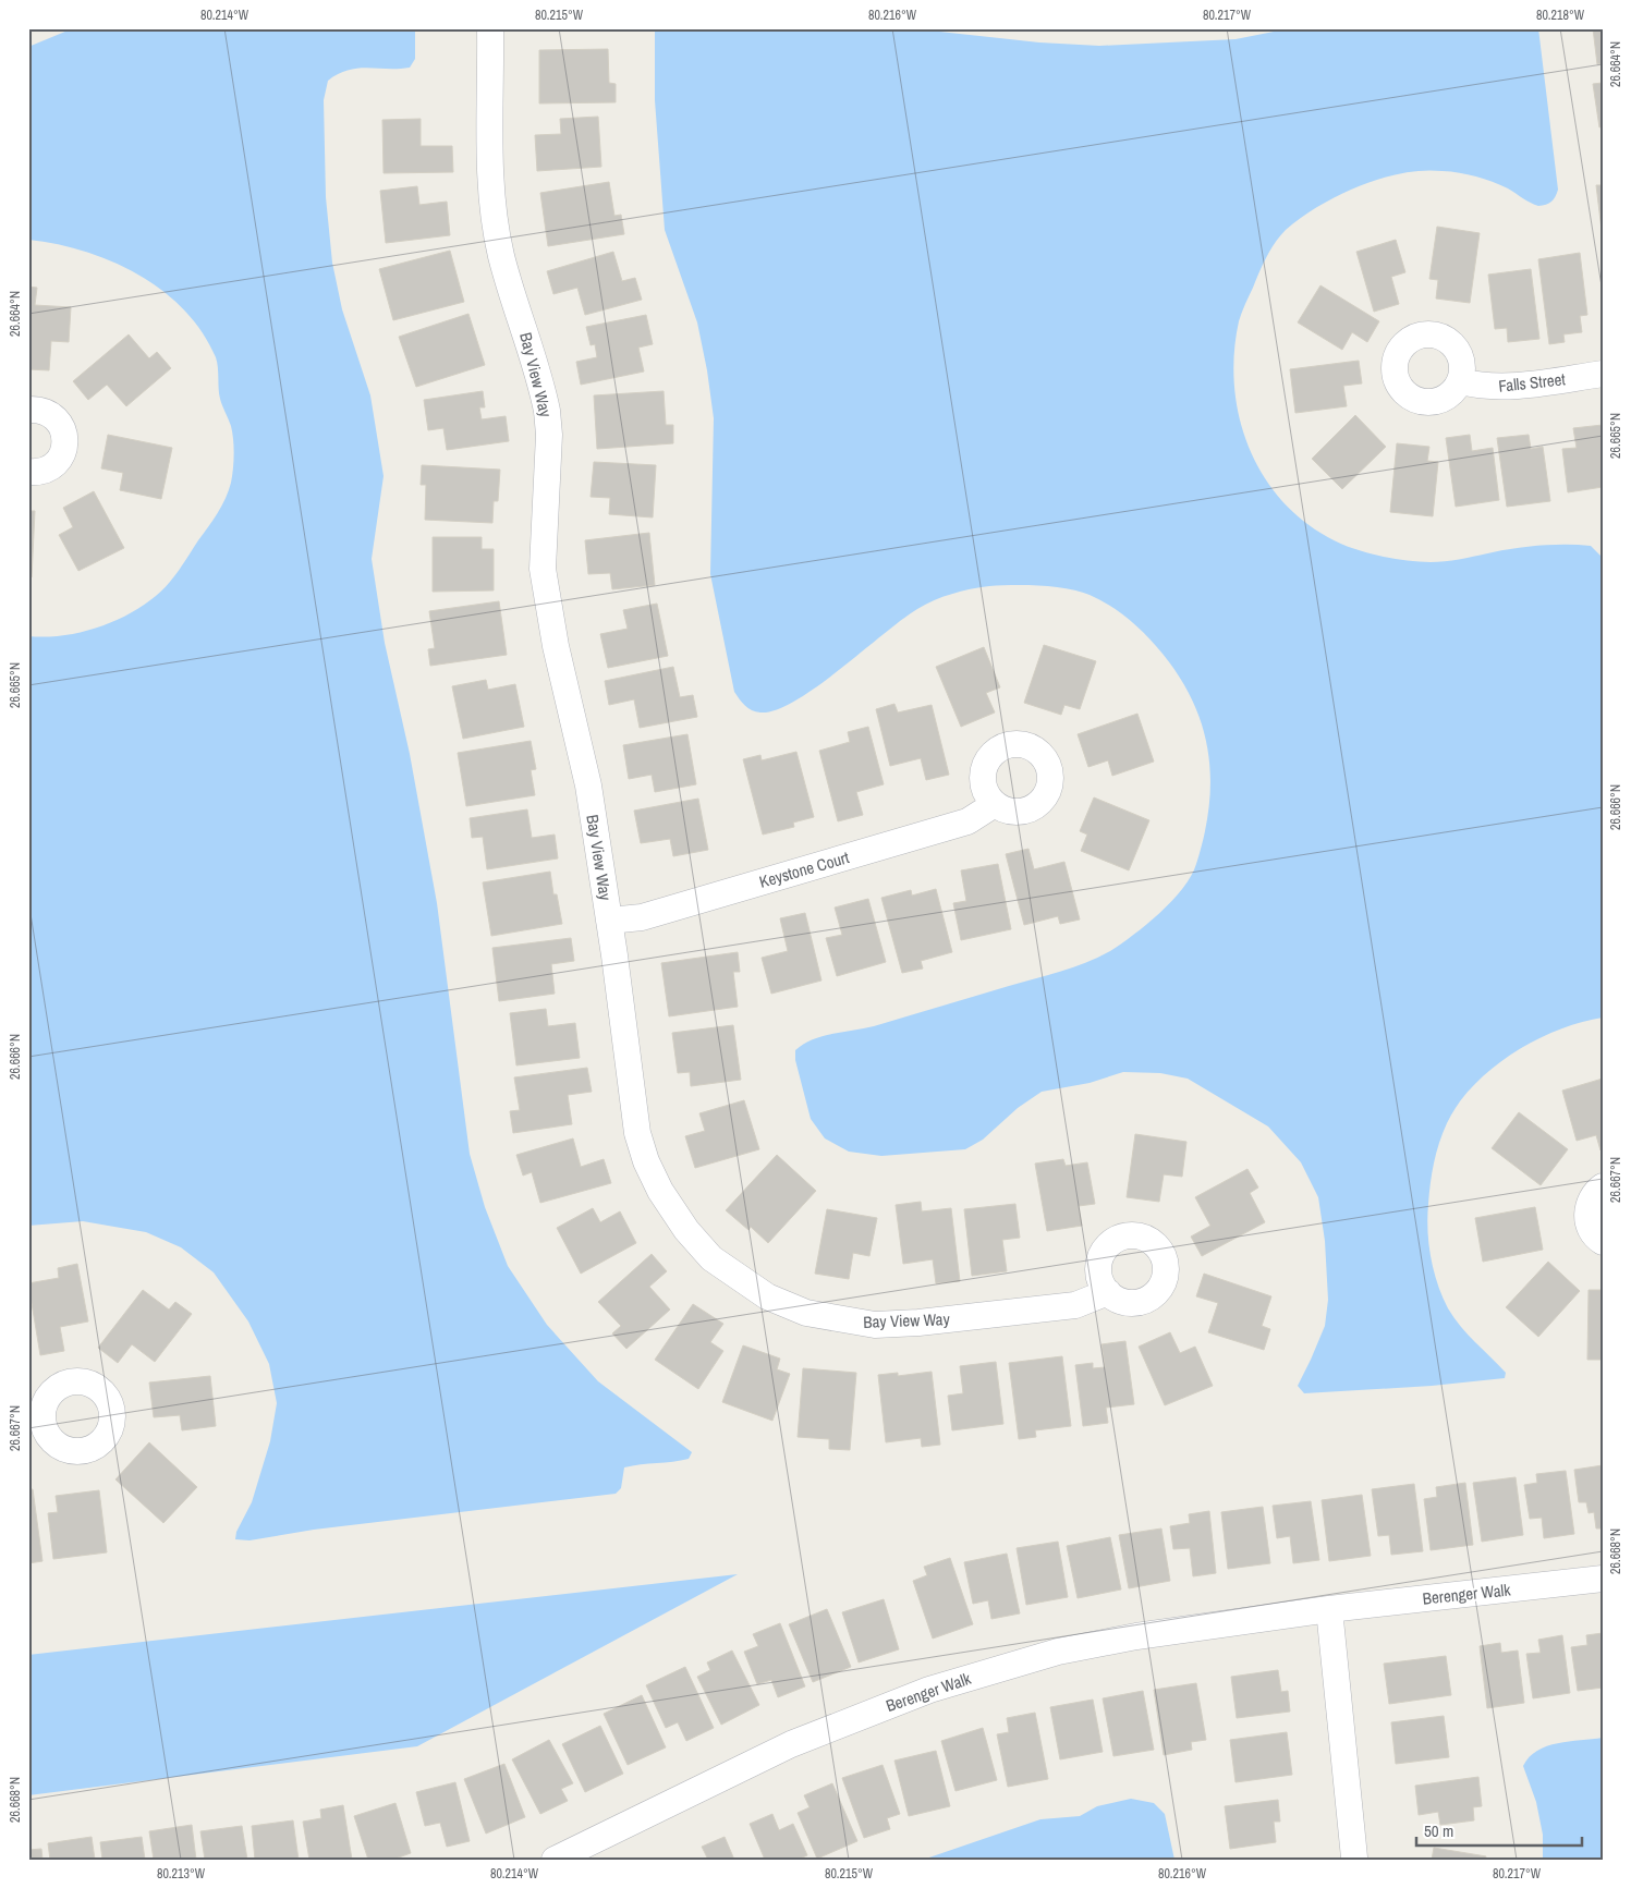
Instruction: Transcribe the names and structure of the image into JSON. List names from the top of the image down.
{
  "streets": {
    "street": [
      "Bay View Way",
      "Falls Street",
      "Keystone Court",
      "Berenger Walk"
    ]
  },
  "crossings": [
    ["Bay View Way", "Keystone Court"]
  ],
  "scale_bar": "50 m",
  "coordinates": [
    "80.214°W",
    "80.215°W",
    "80.216°W",
    "80.217°W",
    "80.218°W",
    "26.664°N",
    "26.665°N",
    "26.666°N",
    "26.667°N",
    "26.668°N",
    "80.213°W"
  ]
}
